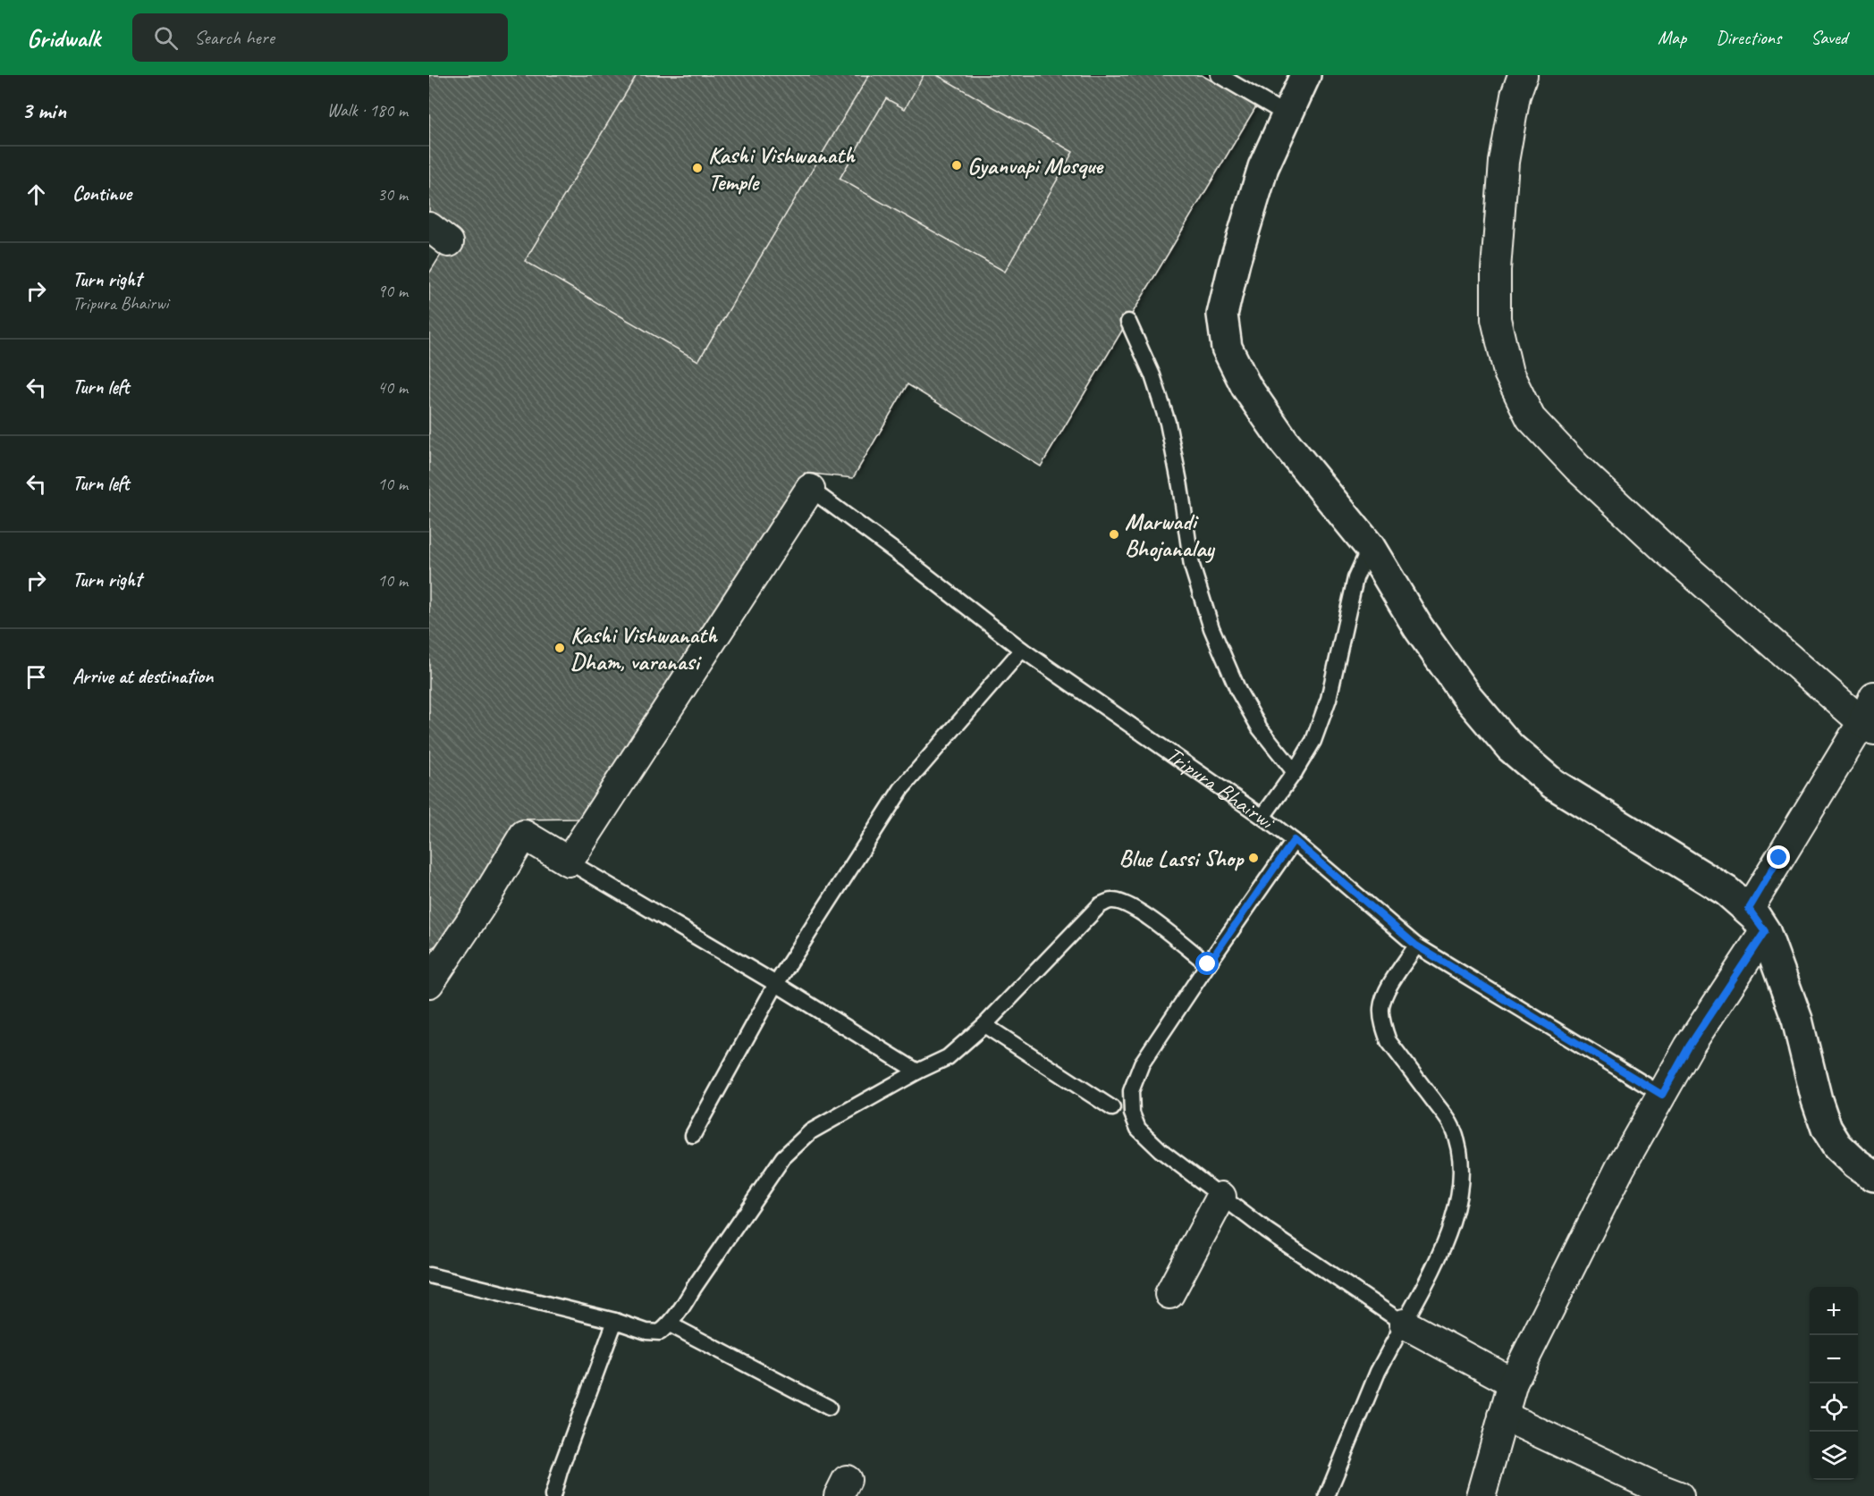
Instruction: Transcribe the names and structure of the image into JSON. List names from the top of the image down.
{
  "streets": {
    "lane": ["Tripura Bhairwi"]
  },
  "places": [
    "Gyanvapi Mosque",
    "Kashi Vishwanath Temple",
    "Marwadi Bhojanalay",
    "Kashi Vishwanath Dham, varanasi",
    "Blue Lassi Shop"
  ],
  "page": {
    "header": "Gridwalk",
    "search": "Search here",
    "nav": ["Map", "Directions", "Saved"],
    "heading": ["3 min", "Walk · 180 m"],
    "list": [
      ["Continue", "30 m"],
      ["Turn right", "Tripura Bhairwi", "90 m"],
      ["Turn left", "40 m"],
      ["Turn left", "10 m"],
      ["Turn right", "10 m"],
      "Arrive at destination"
    ],
    "map_buttons": ["+", "−"]
  }
}
